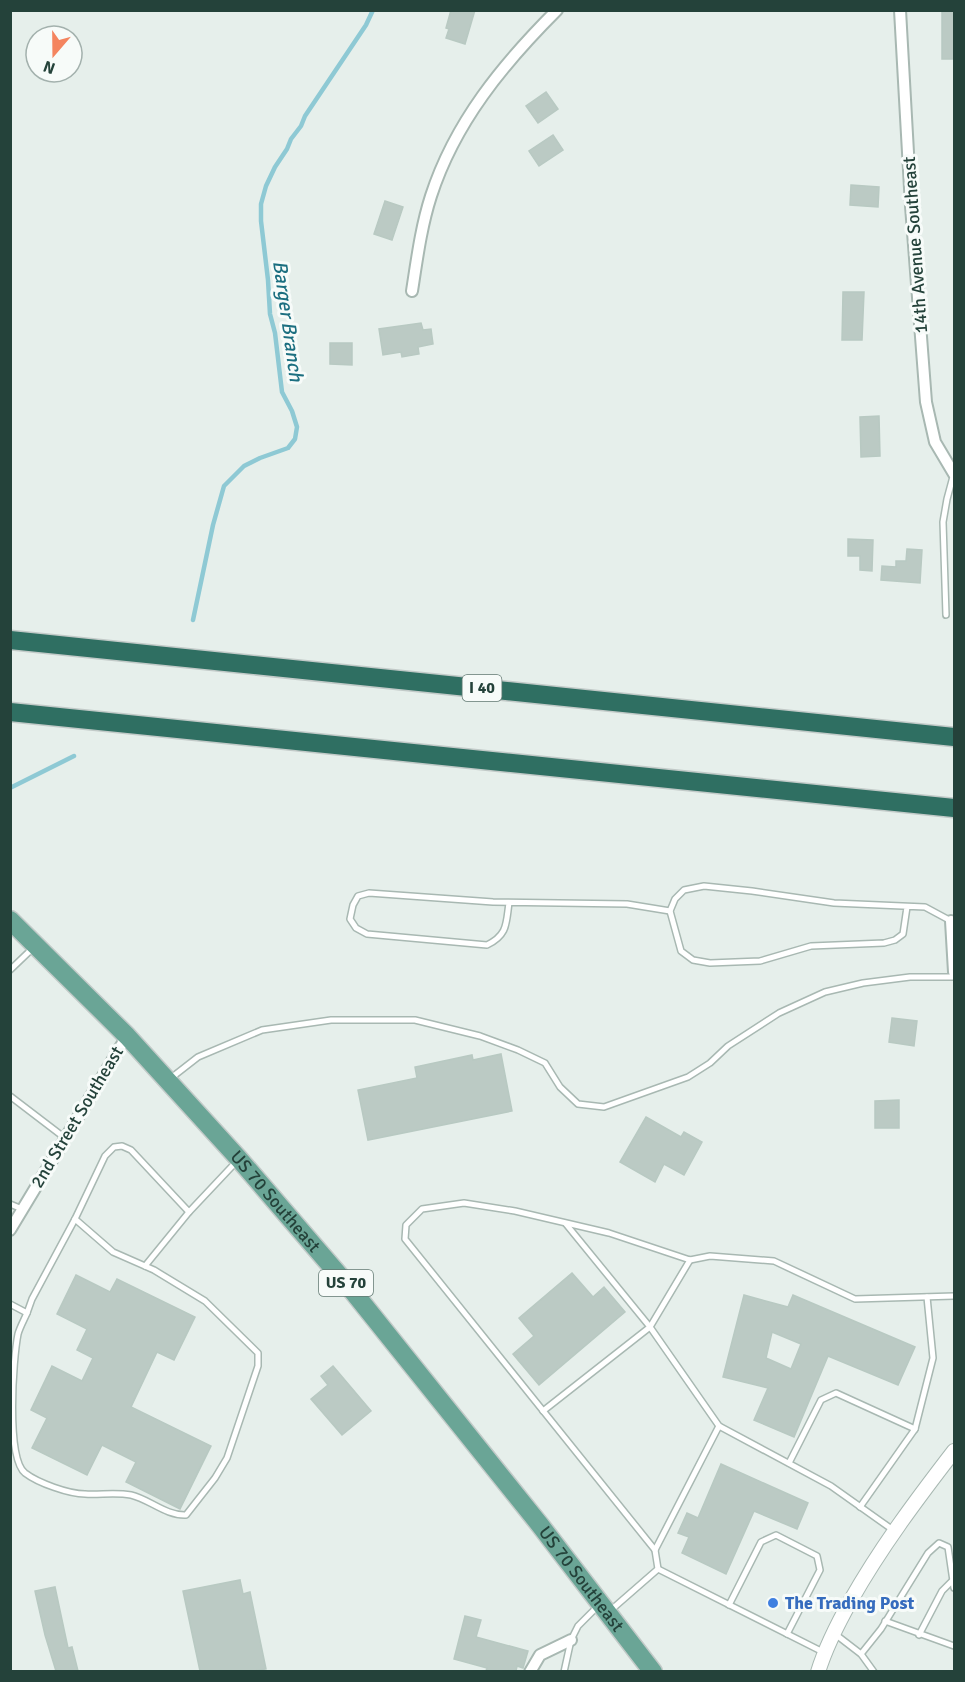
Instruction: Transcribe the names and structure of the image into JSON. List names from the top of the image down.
{
  "streets": {
    "highway": ["I 40"],
    "main road": ["US 70 Southeast", "US 70"],
    "street": ["14th Avenue Southeast", "2nd Street Southeast"]
  },
  "crossings": [
    ["2nd Street Southeast", "US 70 Southeast"]
  ],
  "water": ["Barger Branch"],
  "places": ["The Trading Post"],
  "north": "bottom"
}
